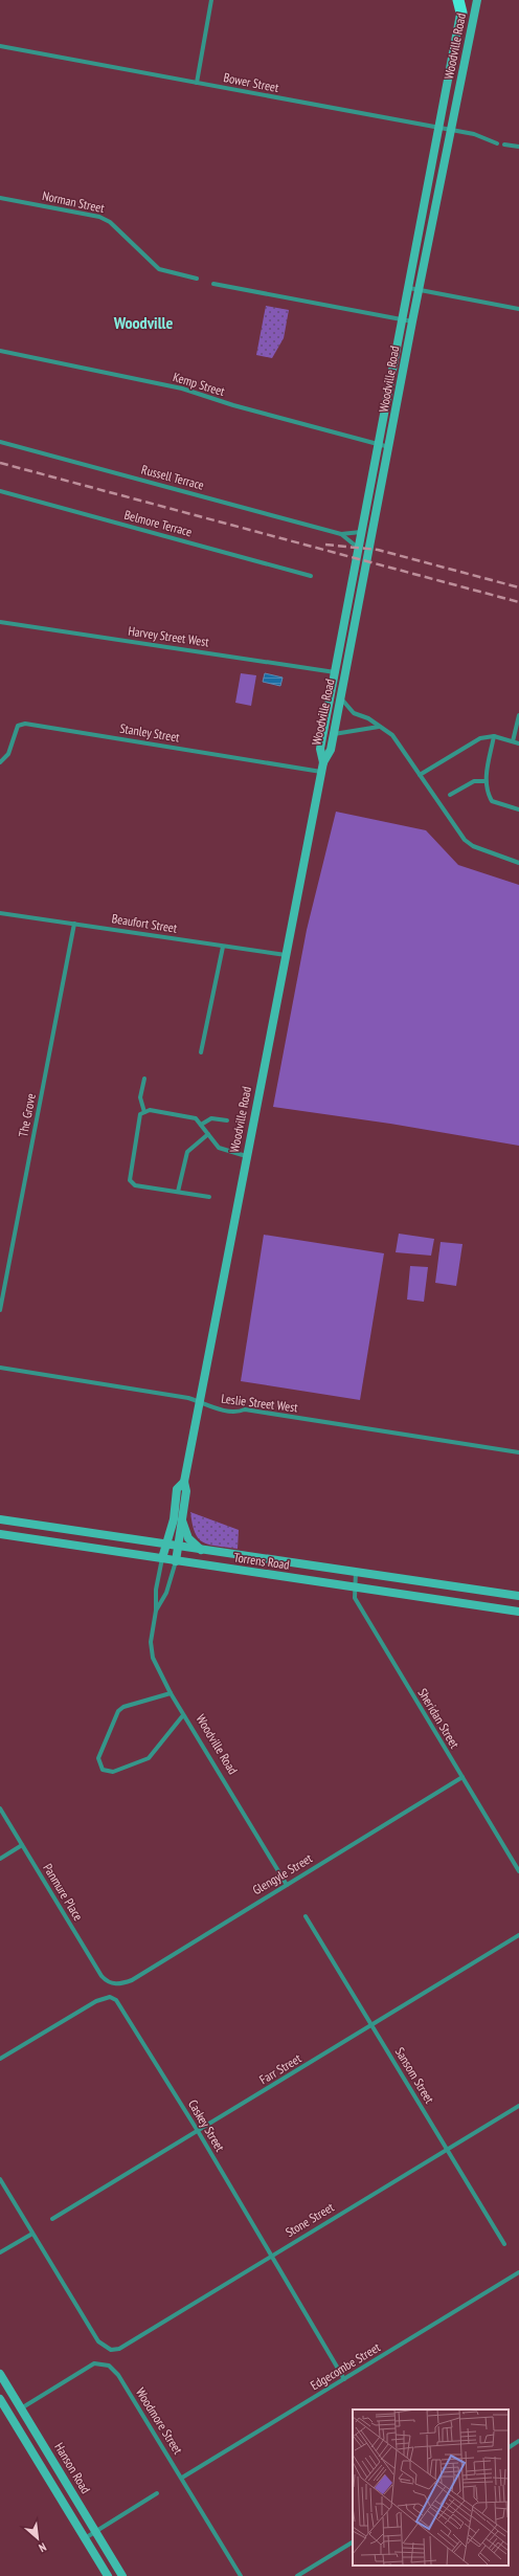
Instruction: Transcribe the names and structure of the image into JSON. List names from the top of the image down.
{
  "streets": {
    "main road": ["Woodville Road", "Torrens Road", "Hanson Road"],
    "street": [
      "Bower Street",
      "Norman Street",
      "Kemp Street",
      "Russell Terrace",
      "Belmore Terrace",
      "Harvey Street West",
      "Stanley Street",
      "Beaufort Street",
      "The Grove",
      "Leslie Street West",
      "Sheridan Street",
      "Glengyle Street",
      "Panmure Place",
      "Farr Street",
      "Sansom Street",
      "Caskey Street",
      "Stone Street",
      "Edgecombe Street",
      "Woodmore Street"
    ]
  },
  "crossings": [
    ["Woodville Road", "Bower Street"],
    ["Woodville Road", "Kemp Street"],
    ["Woodville Road", "Russell Terrace"],
    ["Woodville Road", "Harvey Street West"],
    ["Woodville Road", "Stanley Street"],
    ["Woodville Road", "Beaufort Street"],
    ["Woodville Road", "Leslie Street West"],
    ["Woodville Road", "Torrens Road"],
    ["Woodville Road", "Glengyle Street"],
    ["Beaufort Street", "The Grove"],
    ["Torrens Road", "Sheridan Street"],
    ["Sheridan Street", "Glengyle Street"],
    ["Glengyle Street", "Panmure Place"],
    ["Farr Street", "Sansom Street"],
    ["Farr Street", "Caskey Street"],
    ["Sansom Street", "Stone Street"],
    ["Caskey Street", "Stone Street"],
    ["Caskey Street", "Edgecombe Street"],
    ["Edgecombe Street", "Woodmore Street"],
    ["Woodmore Street", "Hanson Road"]
  ],
  "districts": ["Woodville"],
  "north": "bottom right"
}
